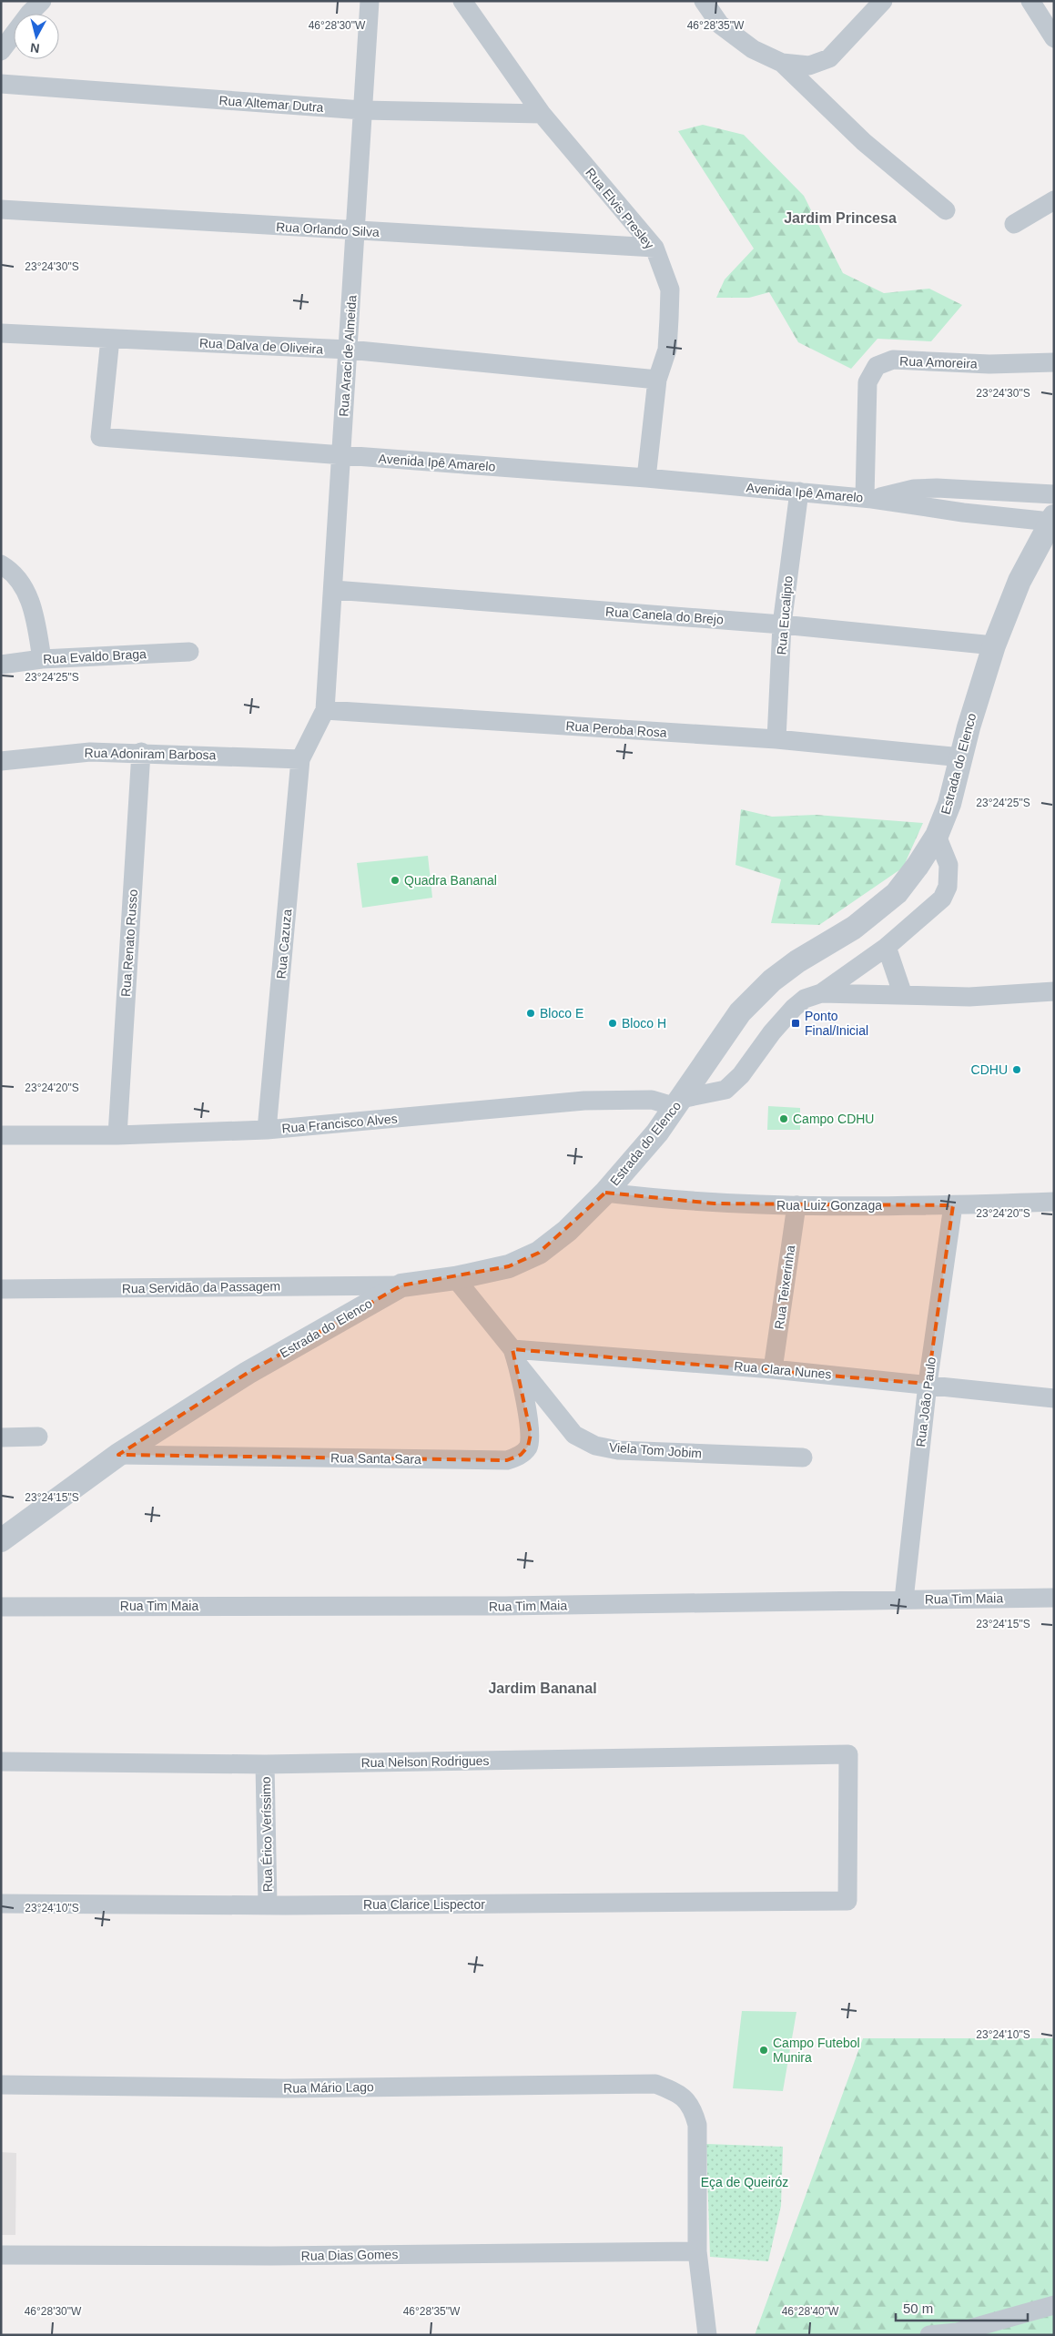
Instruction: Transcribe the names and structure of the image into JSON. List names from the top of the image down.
{
  "streets": {
    "street": [
      "Rua Altemar Dutra",
      "Rua Elvis Presley",
      "Rua Orlando Silva",
      "Rua Dalva de Oliveira",
      "Rua Araci de Almeida",
      "Rua Amoreira",
      "Avenida Ipê Amarelo",
      "Rua Canela do Brejo",
      "Rua Eucalipto",
      "Rua Evaldo Braga",
      "Rua Peroba Rosa",
      "Rua Adoniram Barbosa",
      "Estrada do Elenco",
      "Rua Renato Russo",
      "Rua Cazuza",
      "Rua Francisco Alves",
      "Rua Luiz Gonzaga",
      "Rua Servidão da Passagem",
      "Rua Teixerinha",
      "Rua Clara Nunes",
      "Rua João Paulo",
      "Viela Tom Jobim",
      "Rua Santa Sara",
      "Rua Tim Maia",
      "Rua Nelson Rodrigues",
      "Rua Érico Veríssimo",
      "Rua Clarice Lispector",
      "Rua Mário Lago",
      "Rua Dias Gomes"
    ]
  },
  "crossings": [
    ["Rua Altemar Dutra", "Rua Elvis Presley"],
    ["Rua Altemar Dutra", "Rua Araci de Almeida"],
    ["Rua Elvis Presley", "Rua Orlando Silva"],
    ["Rua Elvis Presley", "Rua Dalva de Oliveira"],
    ["Rua Elvis Presley", "Avenida Ipê Amarelo"],
    ["Rua Orlando Silva", "Rua Araci de Almeida"],
    ["Rua Dalva de Oliveira", "Rua Araci de Almeida"],
    ["Rua Dalva de Oliveira", "Avenida Ipê Amarelo"],
    ["Rua Araci de Almeida", "Avenida Ipê Amarelo"],
    ["Rua Araci de Almeida", "Rua Canela do Brejo"],
    ["Rua Araci de Almeida", "Rua Peroba Rosa"],
    ["Rua Amoreira", "Avenida Ipê Amarelo"],
    ["Avenida Ipê Amarelo", "Rua Eucalipto"],
    ["Avenida Ipê Amarelo", "Estrada do Elenco"],
    ["Rua Canela do Brejo", "Rua Eucalipto"],
    ["Rua Canela do Brejo", "Estrada do Elenco"],
    ["Rua Eucalipto", "Rua Peroba Rosa"],
    ["Rua Peroba Rosa", "Estrada do Elenco"],
    ["Rua Adoniram Barbosa", "Rua Renato Russo"],
    ["Rua Adoniram Barbosa", "Rua Cazuza"],
    ["Estrada do Elenco", "Rua Francisco Alves"],
    ["Estrada do Elenco", "Rua Luiz Gonzaga"],
    ["Estrada do Elenco", "Rua Servidão da Passagem"],
    ["Estrada do Elenco", "Viela Tom Jobim"],
    ["Estrada do Elenco", "Rua Santa Sara"],
    ["Rua Renato Russo", "Rua Francisco Alves"],
    ["Rua Cazuza", "Rua Francisco Alves"],
    ["Rua Luiz Gonzaga", "Rua Teixerinha"],
    ["Rua Luiz Gonzaga", "Rua João Paulo"],
    ["Rua Teixerinha", "Rua Clara Nunes"],
    ["Rua Clara Nunes", "Rua João Paulo"],
    ["Rua Clara Nunes", "Viela Tom Jobim"],
    ["Rua Clara Nunes", "Rua Santa Sara"],
    ["Rua João Paulo", "Rua Tim Maia"],
    ["Viela Tom Jobim", "Rua Santa Sara"],
    ["Rua Nelson Rodrigues", "Rua Érico Veríssimo"],
    ["Rua Nelson Rodrigues", "Rua Clarice Lispector"],
    ["Rua Érico Veríssimo", "Rua Clarice Lispector"],
    ["Rua Mário Lago", "Rua Dias Gomes"]
  ],
  "districts": ["Jardim Princesa", "Jardim Bananal"],
  "parks": ["Eça de Queiróz"],
  "places": {
    "other": [
      "Quadra Bananal",
      "Bloco E",
      "Bloco H",
      "CDHU",
      "Campo CDHU",
      "Campo Futebol Munira"
    ],
    "transit": ["Ponto Final/Inicial"]
  },
  "scale_bar": "50 m",
  "north": "bottom",
  "coordinates": [
    "46°28'30\"W",
    "46°28'35\"W",
    "23°24'30\"S",
    "23°24'25\"S",
    "23°24'20\"S",
    "23°24'15\"S",
    "23°24'10\"S",
    "46°28'40\"W"
  ]
}
